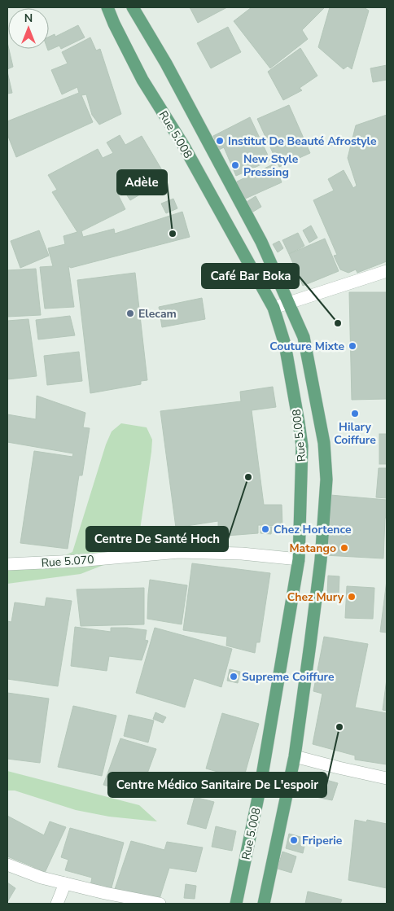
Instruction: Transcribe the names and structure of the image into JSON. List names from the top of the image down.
{
  "streets": {
    "main road": ["Rue 5.008"],
    "street": ["Rue 5.070"]
  },
  "crossings": [
    ["Rue 5.008", "Rue 5.070"]
  ],
  "places": [
    "Institut De Beauté Afrostyle",
    "New Style Pressing",
    "Adèle",
    "Elecam",
    "Café Bar Boka",
    "Couture Mixte",
    "Hilary Coiffure",
    "Centre De Santé Hoch",
    "Chez Hortence",
    "Matango",
    "Chez Mury",
    "Supreme Coiffure",
    "Centre Médico Sanitaire De L'espoir",
    "Friperie"
  ],
  "north": "top"
}
